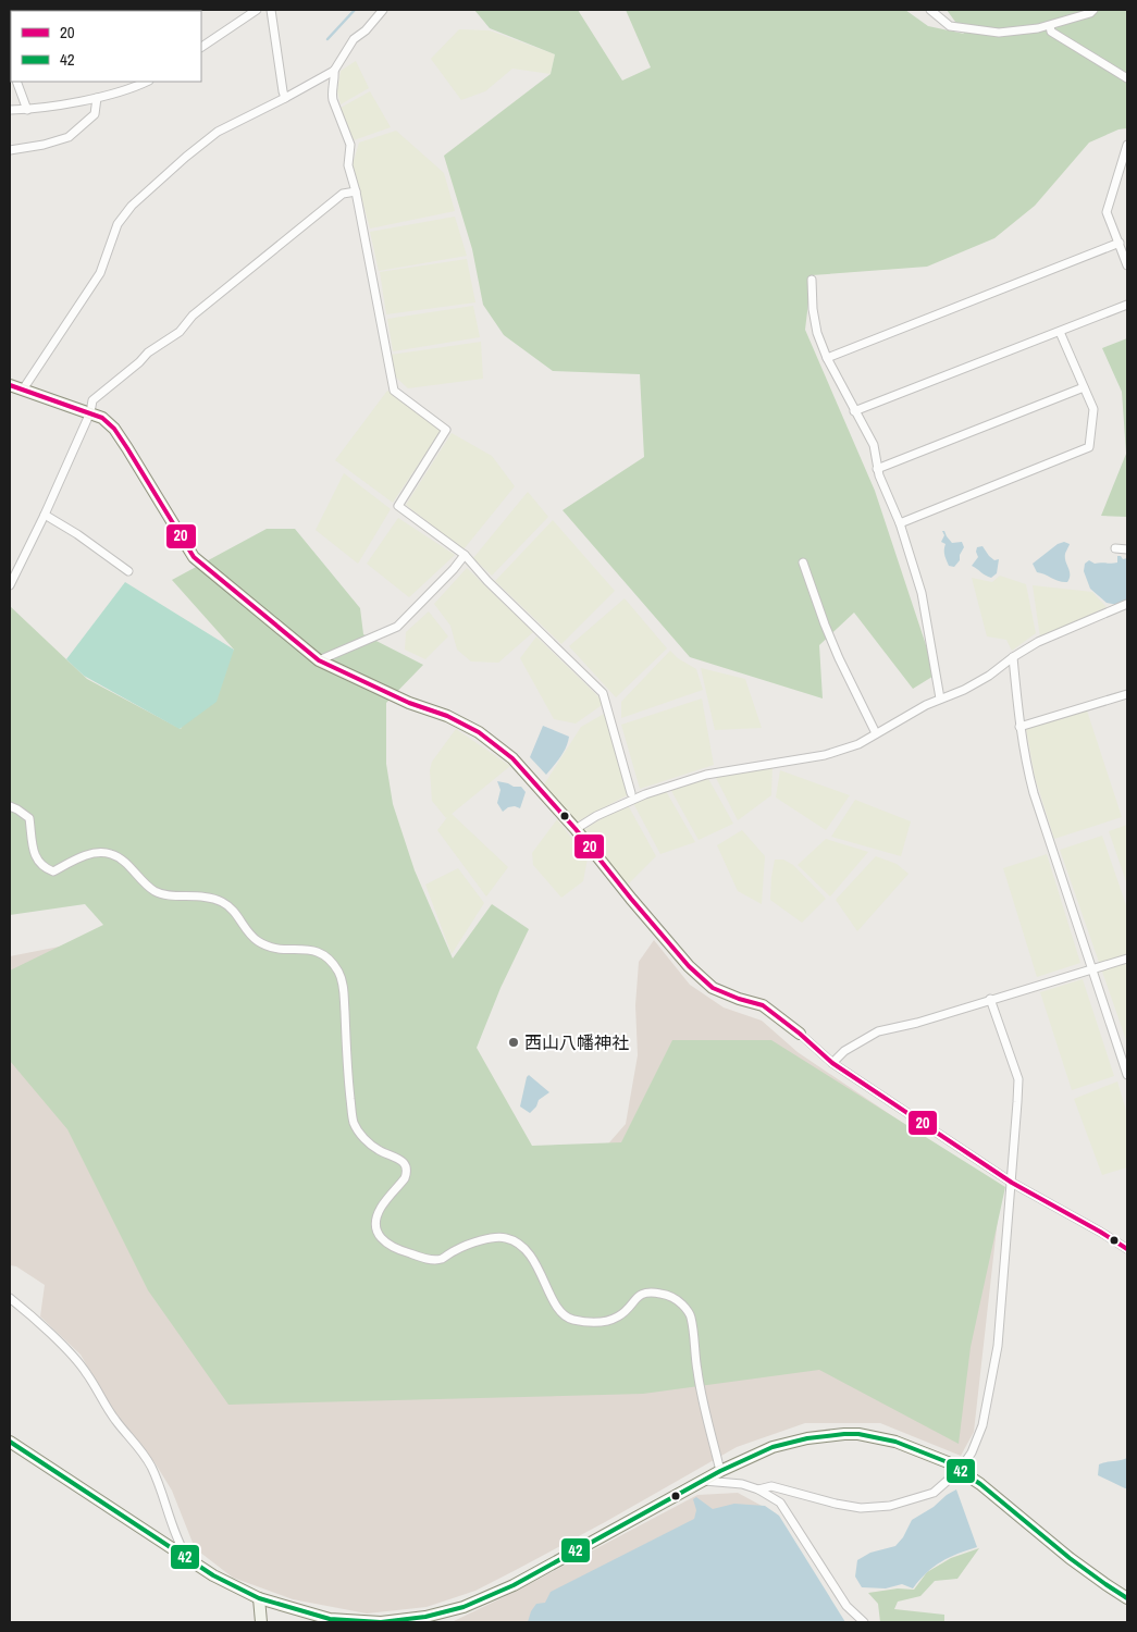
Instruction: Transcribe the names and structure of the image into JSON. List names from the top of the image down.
{
  "places": ["西山八幡神社"],
  "lines": ["transit line 20", "transit line 42"],
  "legend": ["20", "42"]
}
